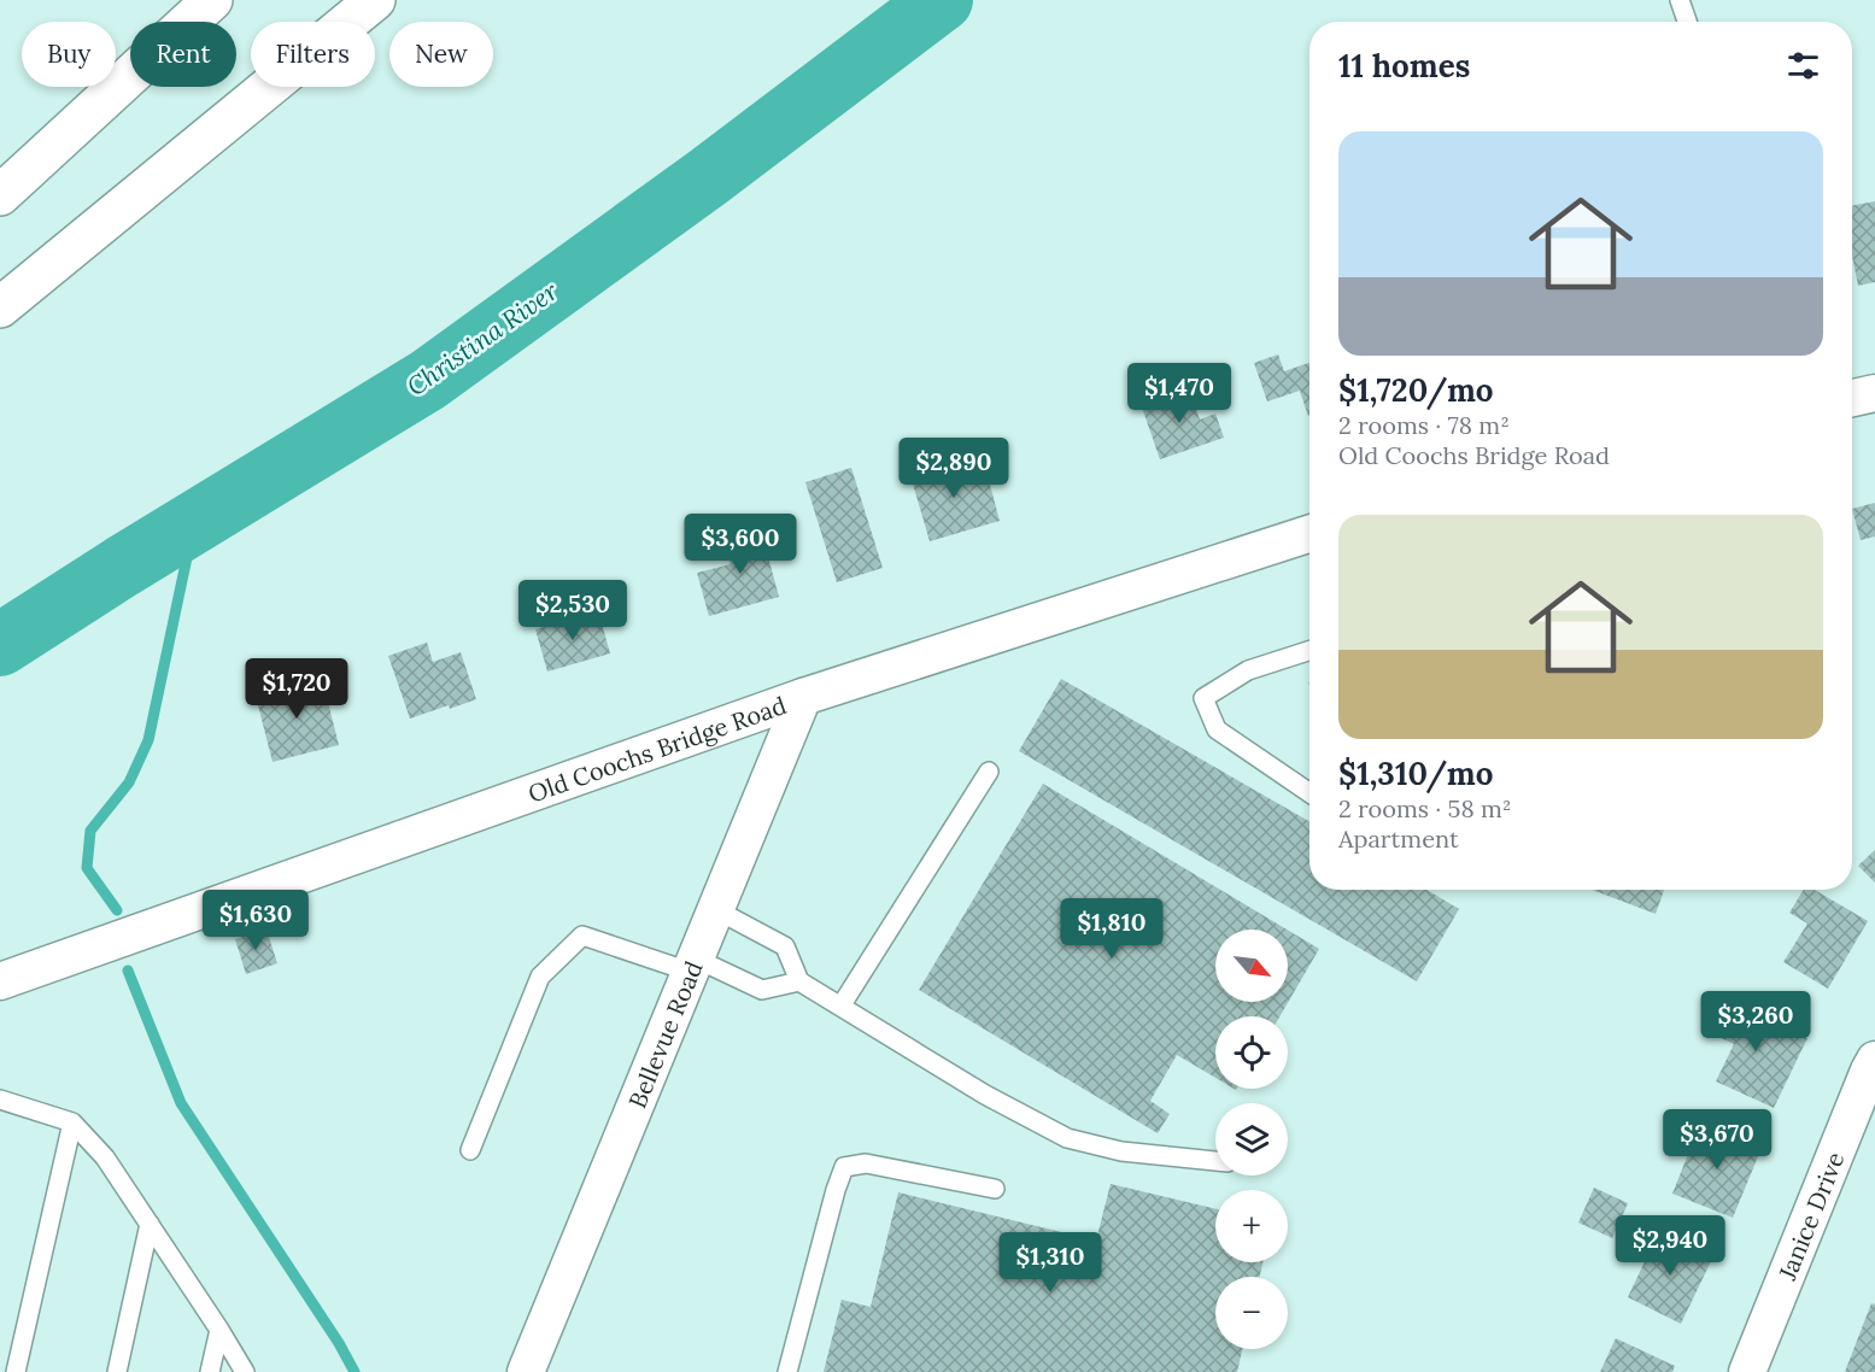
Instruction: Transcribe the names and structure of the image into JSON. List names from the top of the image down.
{
  "streets": {
    "street": ["Old Coochs Bridge Road", "Bellevue Road", "Janice Drive"]
  },
  "crossings": [
    ["Old Coochs Bridge Road", "Bellevue Road"]
  ],
  "water": ["Christina River"],
  "north": "bottom right",
  "page": {
    "chip": [
      "Buy",
      "Rent",
      "Filters",
      "New"
    ],
    "heading": "11 homes",
    "list": [
      {
        "name": "$1,720/mo",
        "note": "2 rooms · 78 m² · Old Coochs Bridge Road"
      },
      {
        "name": "$1,310/mo",
        "note": "2 rooms · 58 m² · Apartment"
      }
    ],
    "price": [
      "$1,470",
      "$2,890",
      "$3,600",
      "$2,530",
      "$1,720",
      "$1,630",
      "$1,810",
      "$3,260",
      "$3,670",
      "$2,940",
      "$1,310"
    ],
    "map_buttons": ["+", "−"]
  }
}
